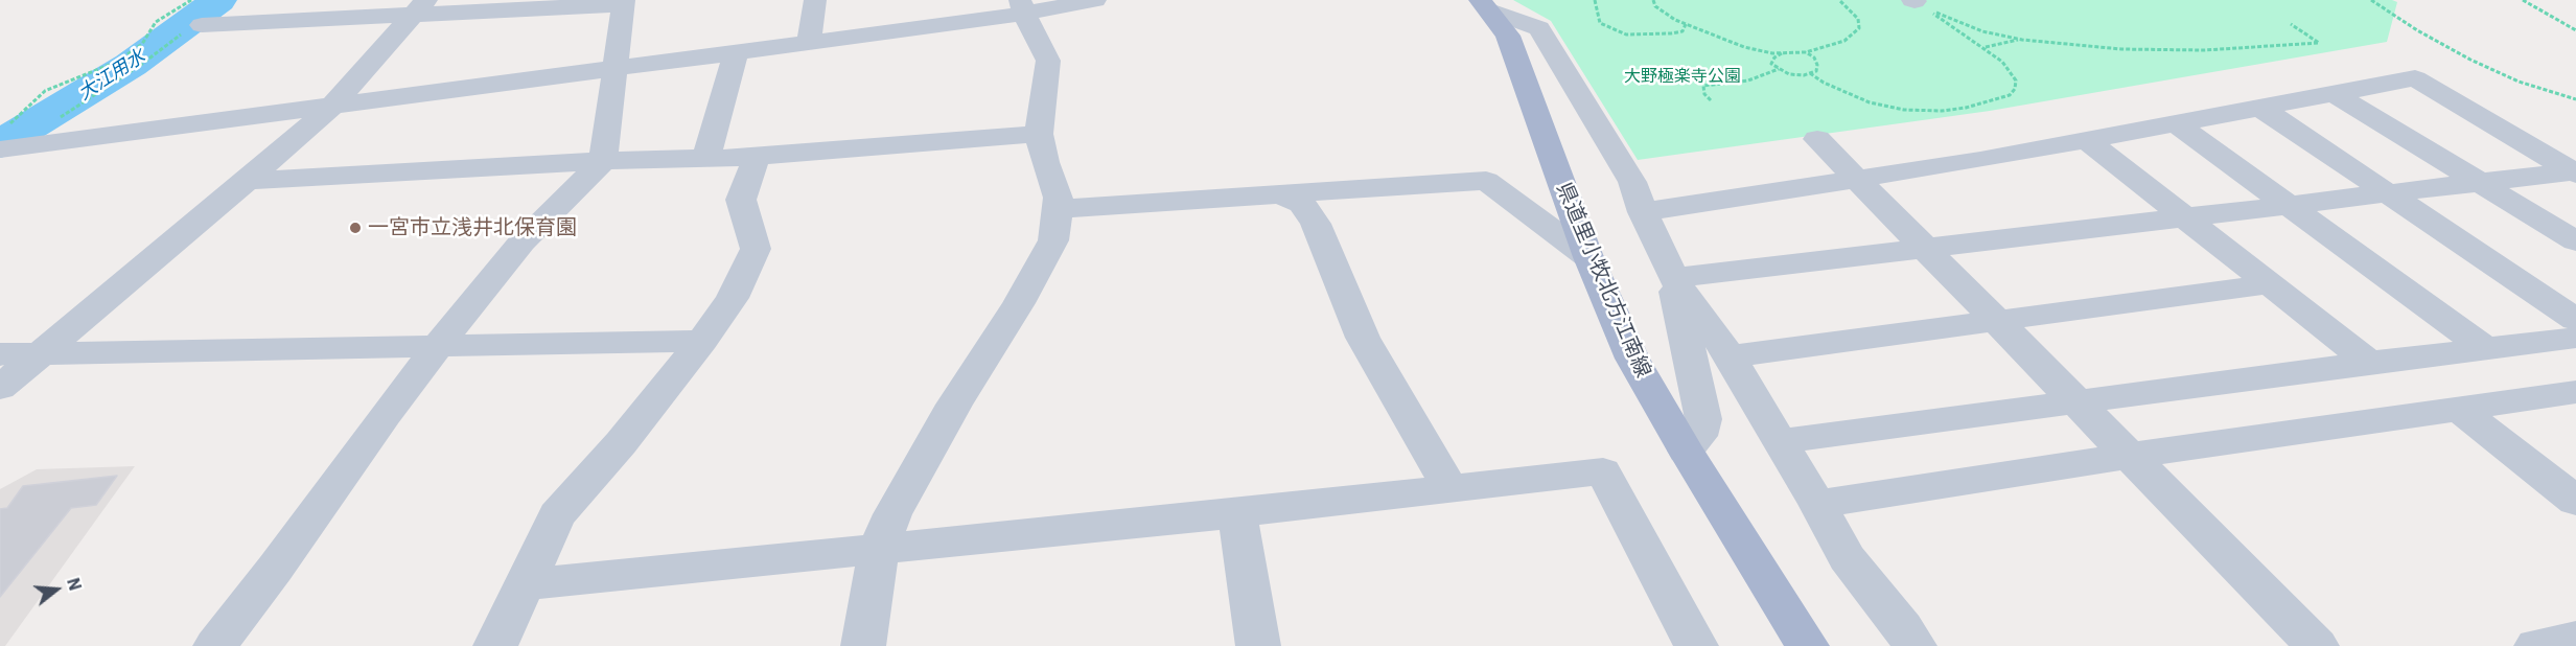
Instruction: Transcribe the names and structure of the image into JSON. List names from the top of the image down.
{
  "streets": {
    "main road": ["県道里小牧北方江南線"]
  },
  "water": ["大江用水"],
  "parks": ["大野極楽寺公園"],
  "places": ["一宮市立浅井北保育園"],
  "north": "right"
}
